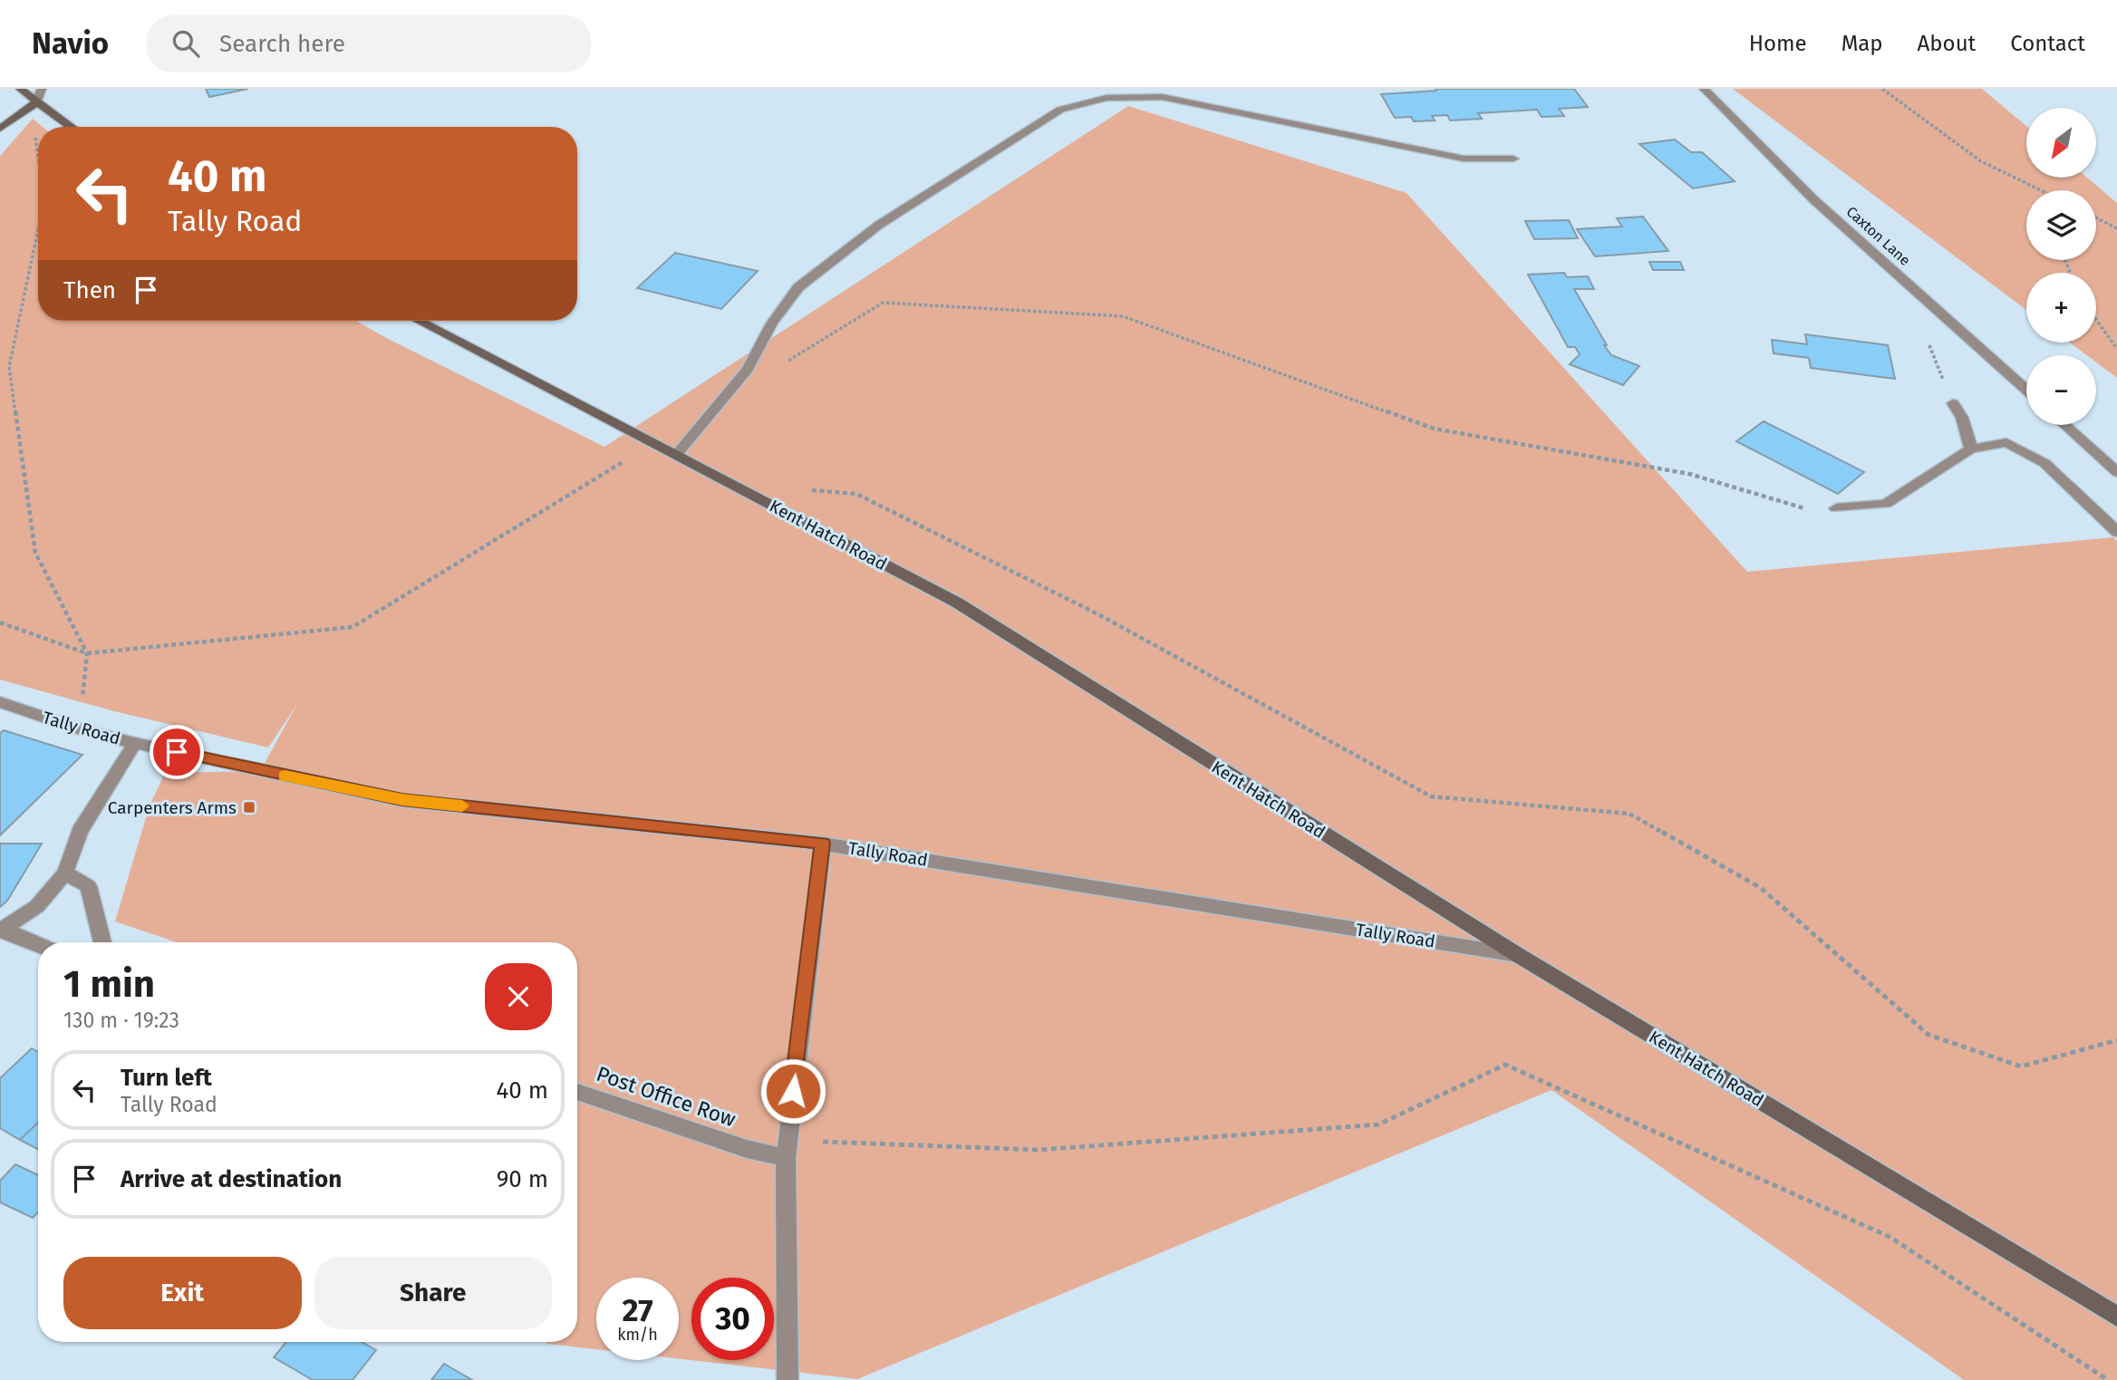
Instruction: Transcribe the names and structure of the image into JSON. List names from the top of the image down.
{
  "streets": {
    "main road": ["Kent Hatch Road"],
    "street": ["Caxton Lane", "Tally Road", "Post Office Row"]
  },
  "crossings": [
    ["Kent Hatch Road", "Tally Road"]
  ],
  "places": {
    "transit": ["Carpenters Arms"]
  },
  "north": "bottom left",
  "page": {
    "header": "Navio",
    "search": "Search here",
    "nav": [
      "Home",
      "Map",
      "About",
      "Contact"
    ],
    "map_buttons": ["+", "−"],
    "turn": ["40 m", "Tally Road"],
    "then": "Then",
    "heading": ["1 min", "130 m · 19:23"],
    "list": [
      {
        "name": "Turn left",
        "note": "Tally Road",
        "value": "40 m"
      },
      {
        "name": "Arrive at destination",
        "value": "90 m"
      }
    ],
    "buttons": ["Exit", "Share"],
    "speed": "27 km/h",
    "limit": "30"
  }
}
